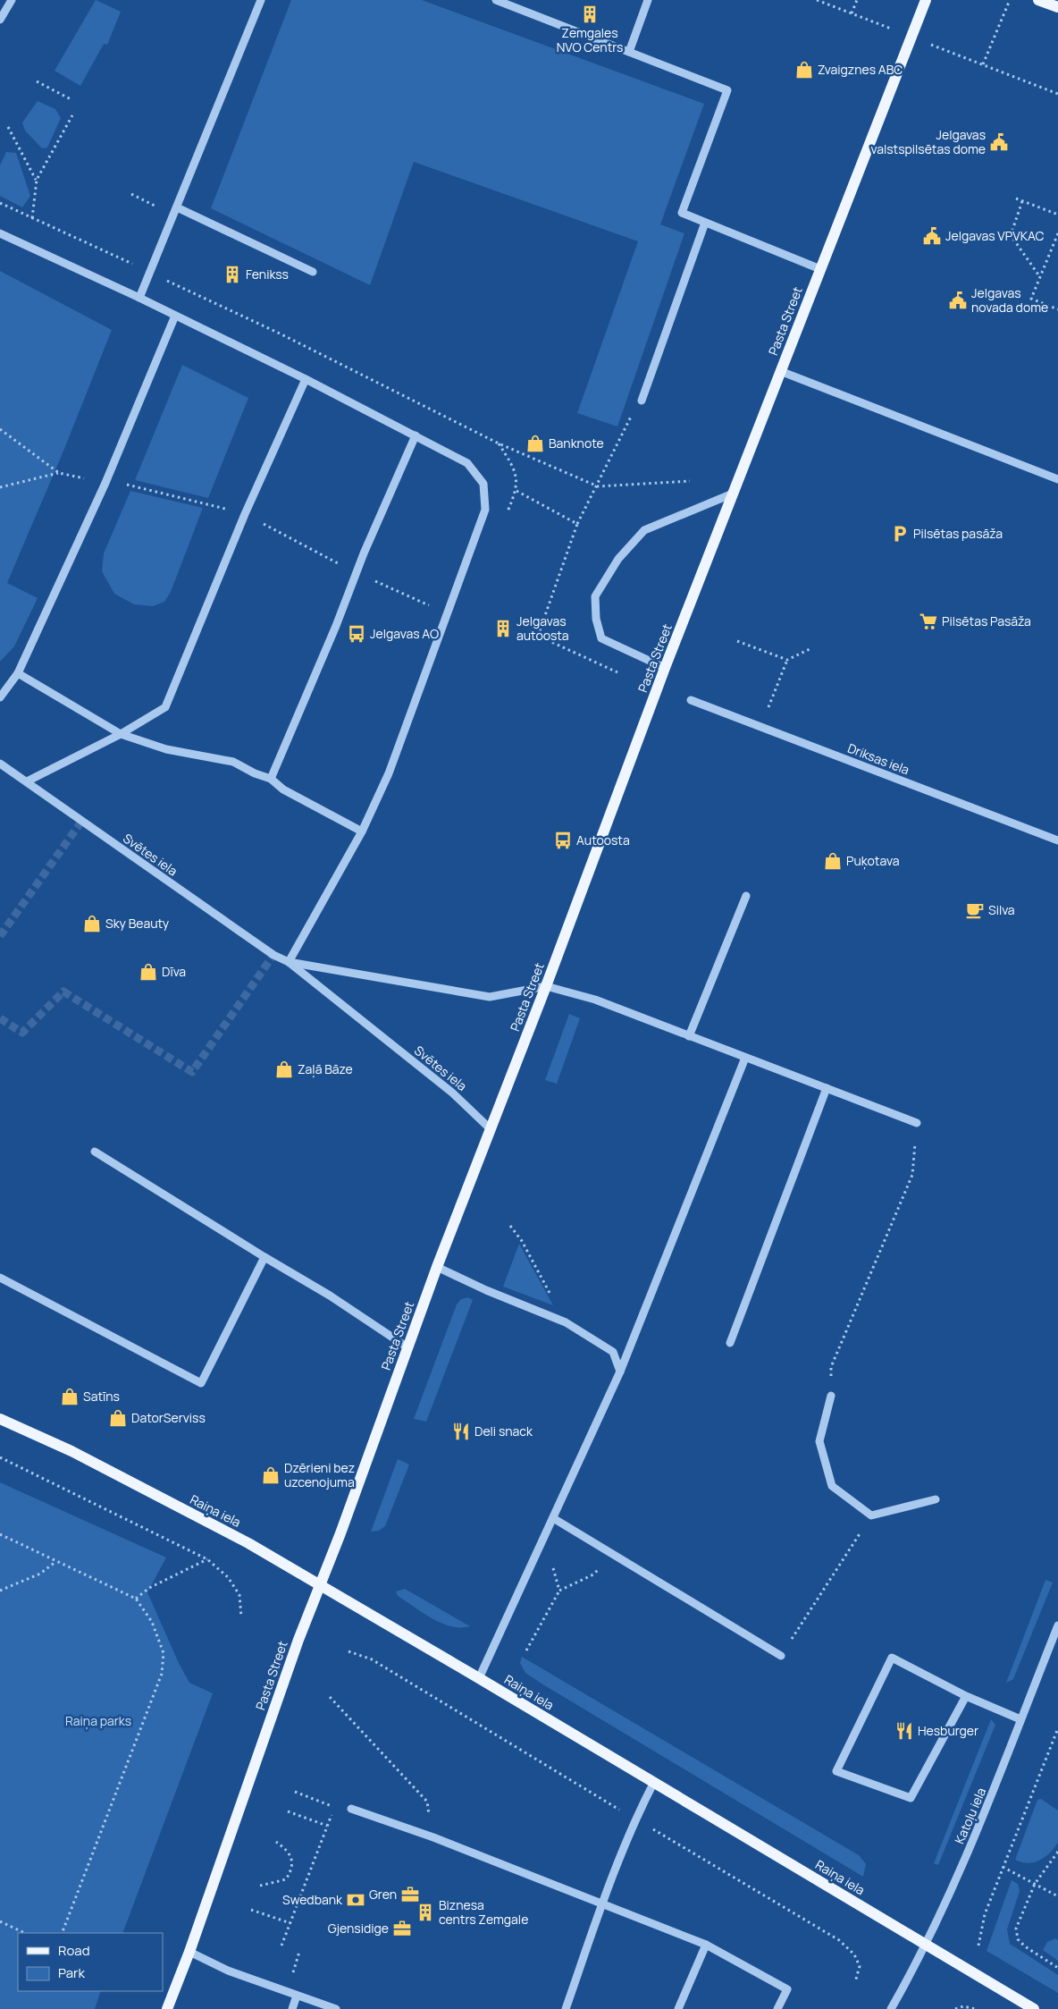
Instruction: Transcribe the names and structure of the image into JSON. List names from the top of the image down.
{
  "streets": {
    "main road": ["Pasta Street", "Raiņa iela"],
    "street": ["Driksas iela", "Svētes iela", "Katoļu iela"]
  },
  "crossings": [
    ["Pasta Street", "Svētes iela"],
    ["Pasta Street", "Raiņa iela"],
    ["Raiņa iela", "Katoļu iela"]
  ],
  "parks": ["Raiņa parks"],
  "places": {
    "building": [
      "Zemgales NVO Centrs",
      "Fenikss",
      "Jelgavas autoosta",
      "Biznesa centrs Zemgale"
    ],
    "shop": [
      "Zvaigznes ABC",
      "Banknote",
      "Puķotava",
      "Sky Beauty",
      "Dīva",
      "Zaļā Bāze",
      "Satīns",
      "DatorServiss",
      "Dzērieni bez uzcenojuma"
    ],
    "public building": ["Jelgavas valstspilsētas dome", "Jelgavas VPVKAC", "Jelgavas novada dome"],
    "parking": ["Pilsētas pasāža"],
    "supermarket": ["Pilsētas Pasāža"],
    "bus stop": ["Jelgavas AO", "Autoosta"],
    "cafe": ["Silva"],
    "restaurant": ["Deli snack", "Hesburger"],
    "office": ["Gren", "Gjensidige"],
    "bank": ["Swedbank"]
  },
  "legend": ["Road", "Park"]
}
